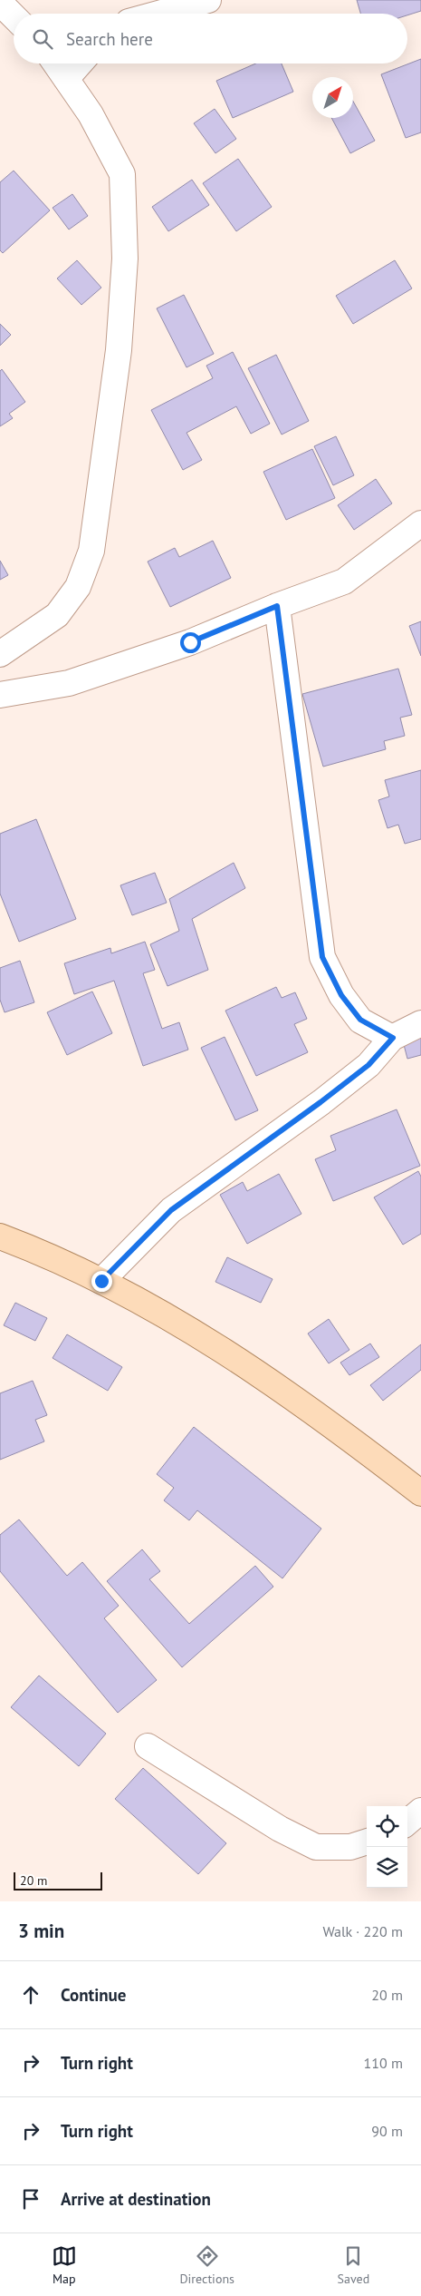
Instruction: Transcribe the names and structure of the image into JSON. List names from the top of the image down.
{
  "scale_bar": "20 m",
  "north": "top right",
  "page": {
    "search": "Search here",
    "scale": "20 m",
    "heading": ["3 min", "Walk · 220 m"],
    "list": [
      ["Continue", "20 m"],
      ["Turn right", "110 m"],
      ["Turn right", "90 m"],
      "Arrive at destination"
    ],
    "nav": ["Map", "Directions", "Saved"]
  }
}
